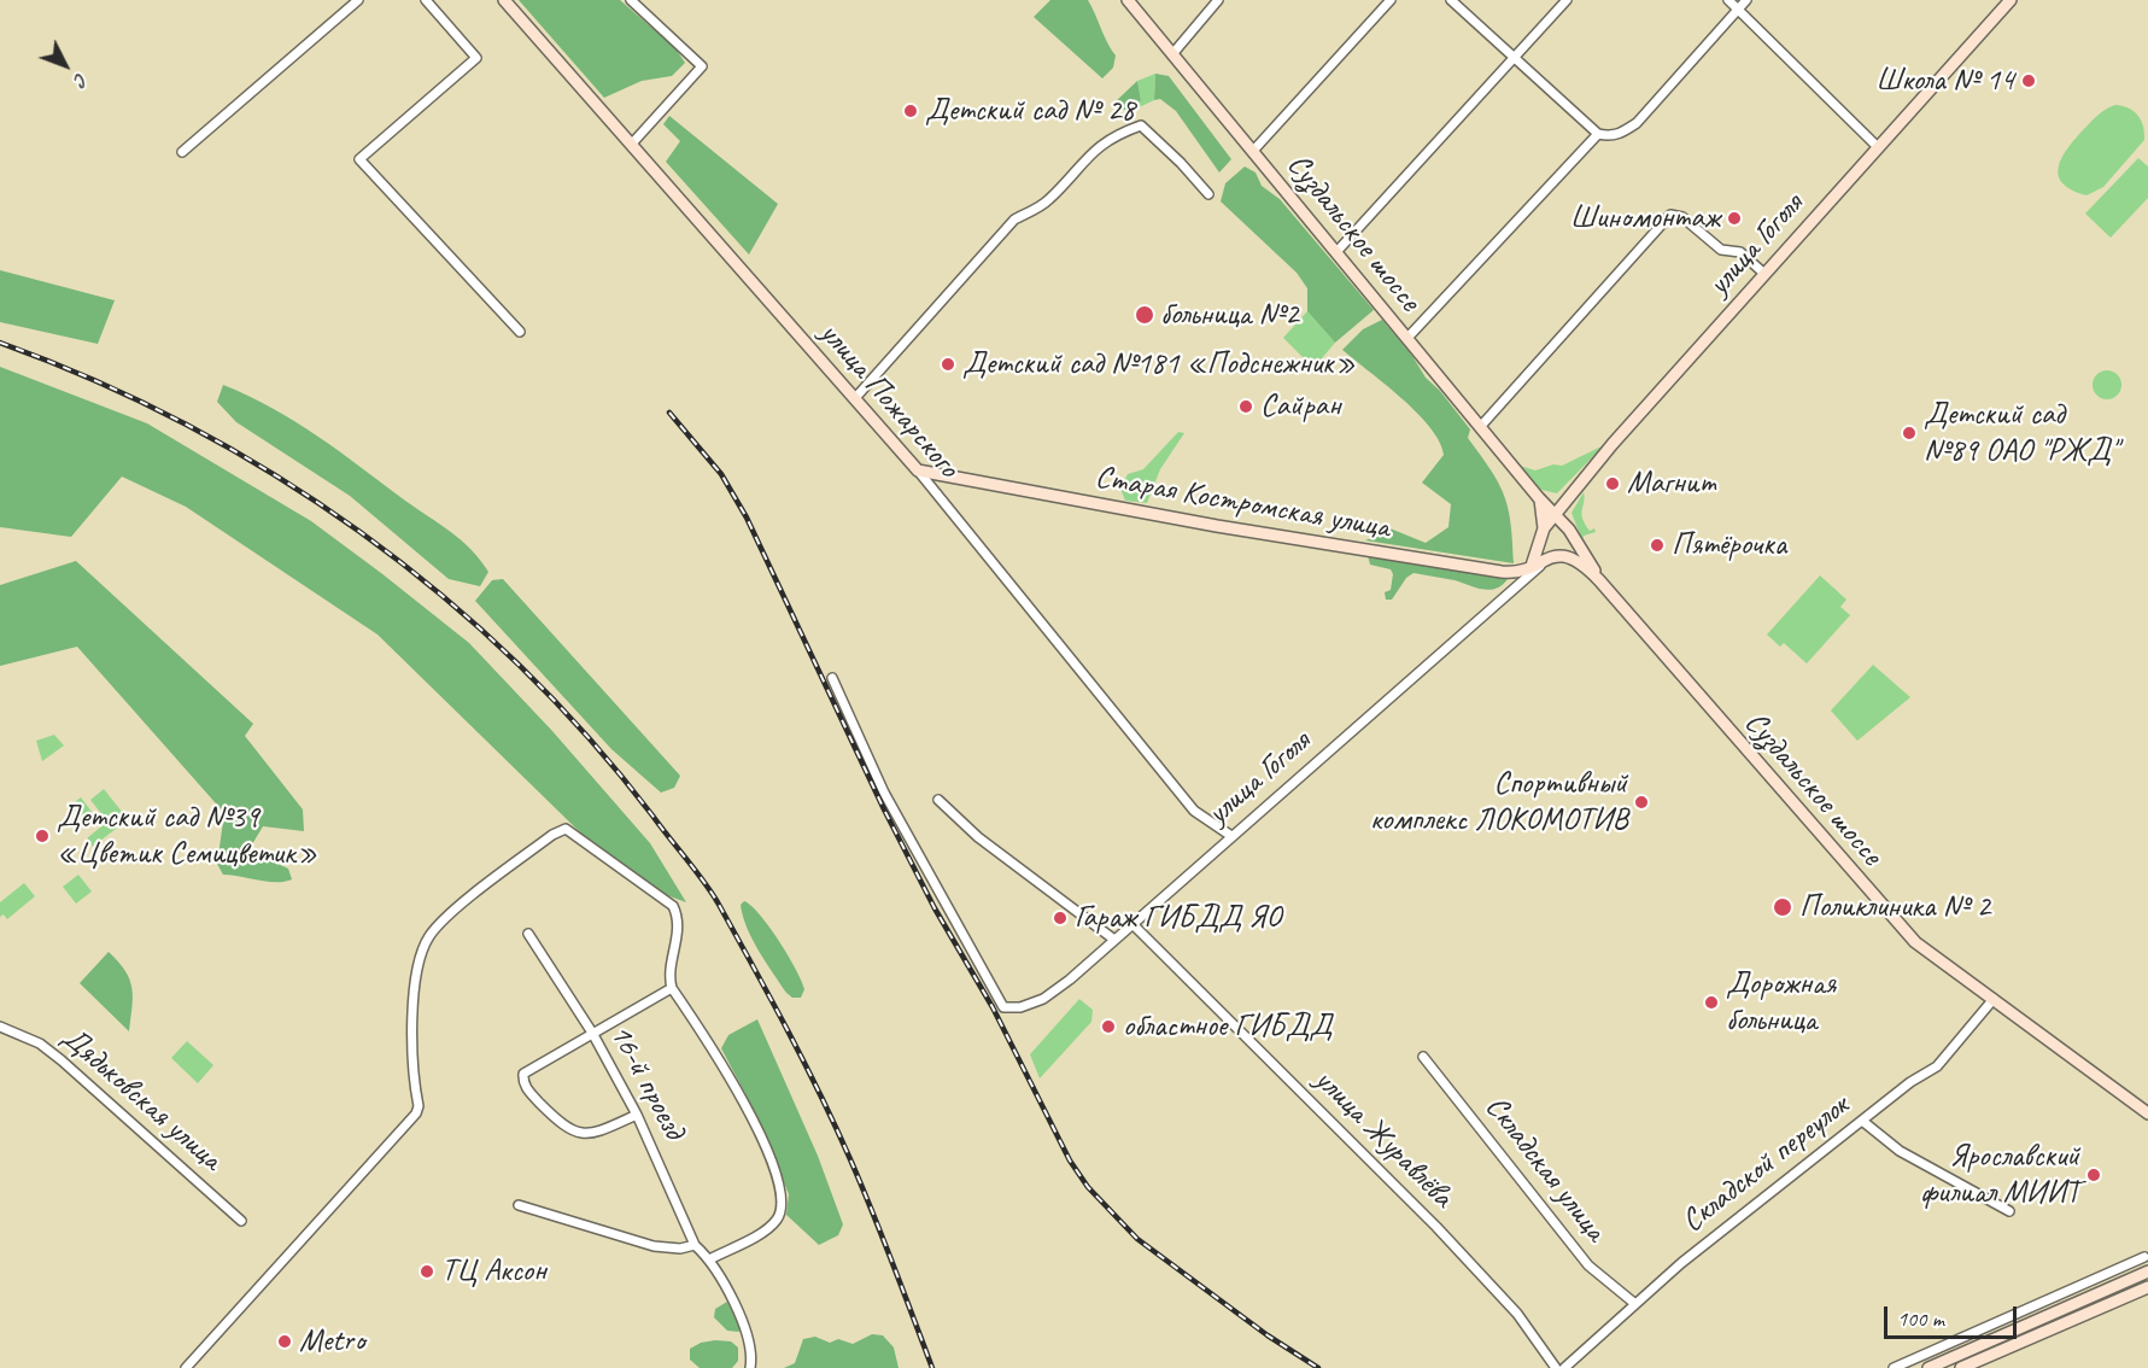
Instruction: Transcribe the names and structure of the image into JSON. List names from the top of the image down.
{
  "streets": {
    "main road": [
      "Суздальское шоссе",
      "улица Гоголя",
      "улица Пожарского",
      "Старая Костромская улица"
    ],
    "street": [
      "16-й проезд",
      "Дядьковская улица",
      "улица Журавлёва",
      "Складской переулок",
      "Складская улица"
    ]
  },
  "crossings": [
    ["Суздальское шоссе", "улица Гоголя"],
    ["Суздальское шоссе", "Старая Костромская улица"],
    ["Суздальское шоссе", "Складской переулок"],
    ["улица Гоголя", "улица Пожарского"],
    ["улица Гоголя", "Старая Костромская улица"],
    ["улица Гоголя", "улица Журавлёва"],
    ["улица Пожарского", "Старая Костромская улица"],
    ["Складской переулок", "Складская улица"]
  ],
  "places": [
    "Школа № 14",
    "Детский сад № 28",
    "Шиномонтаж",
    "больница №2",
    "Детский сад №181 «Подснежник»",
    "Сайран",
    "Детский сад №89 ОАО \"РЖД\"",
    "Магнит",
    "Пятёрочка",
    "Спортивный комплекс ЛОКОМОТИВ",
    "Детский сад №39 «Цветик Семицветик»",
    "Поликлиника № 2",
    "Гараж ГИБДД ЯО",
    "Дорожная больница",
    "областное ГИБДД",
    "Ярославский филиал МИИТ",
    "ТЦ Аксон",
    "Metro"
  ],
  "scale_bar": "100 m",
  "north": "bottom right"
}
